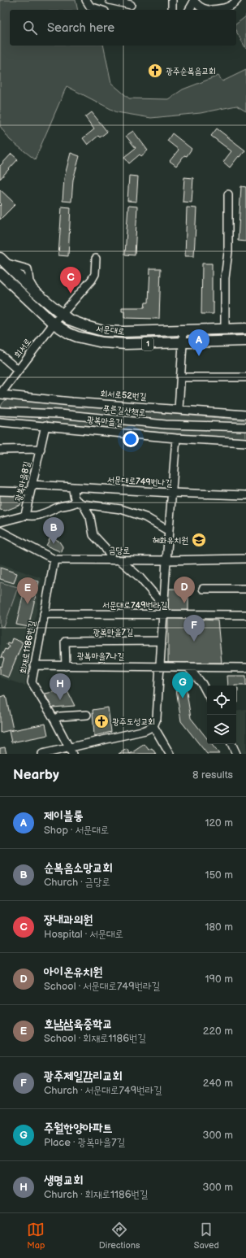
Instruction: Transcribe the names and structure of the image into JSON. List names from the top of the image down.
{
  "streets": {
    "main road": ["서문대로", "1"],
    "street": [
      "회서로",
      "회서로52번길",
      "푸른길산책로",
      "광복마을길",
      "광복마을8길",
      "서문대로749번나길",
      "금당로",
      "서문대로749번라길",
      "광복마을7길",
      "회재로1186번길",
      "광복마을7나길"
    ]
  },
  "crossings": [
    ["서문대로", "회서로"],
    ["회서로", "회서로52번길"],
    ["광복마을길", "광복마을8길"],
    ["광복마을8길", "서문대로749번나길"],
    ["금당로", "회재로1186번길"],
    ["서문대로749번라길", "회재로1186번길"],
    ["광복마을7길", "광복마을7나길"]
  ],
  "places": {
    "church": ["광주순복음교회", "광주도성교회"],
    "school or university": ["혜화유치원"]
  },
  "page": {
    "search": "Search here",
    "pins": [
      "C",
      "A",
      "B",
      "D",
      "E",
      "F",
      "G",
      "H"
    ],
    "heading": ["Nearby", "8 results"],
    "list": [
      {
        "mark": "A",
        "name": "제이블롱",
        "note": "Shop · 서문대로",
        "value": "120 m"
      },
      {
        "mark": "B",
        "name": "순복음소망교회",
        "note": "Church · 금당로",
        "value": "150 m"
      },
      {
        "mark": "C",
        "name": "장내과의원",
        "note": "Hospital · 서문대로",
        "value": "180 m"
      },
      {
        "mark": "D",
        "name": "아이온유치원",
        "note": "School · 서문대로749번라길",
        "value": "190 m"
      },
      {
        "mark": "E",
        "name": "호남삼육중학교",
        "note": "School · 회재로1186번길",
        "value": "220 m"
      },
      {
        "mark": "F",
        "name": "광주제일감리교회",
        "note": "Church · 서문대로749번라길",
        "value": "240 m"
      },
      {
        "mark": "G",
        "name": "주월한양아파트",
        "note": "Place · 광복마을7길",
        "value": "300 m"
      },
      {
        "mark": "H",
        "name": "생명교회",
        "note": "Church · 회재로1186번길",
        "value": "300 m"
      }
    ],
    "nav": ["Map", "Directions", "Saved"]
  }
}
